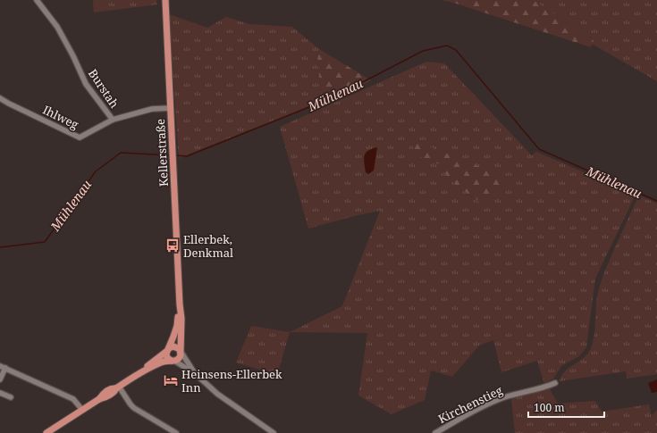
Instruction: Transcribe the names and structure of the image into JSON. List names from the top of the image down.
{
  "streets": {
    "main road": ["Kellerstraße"],
    "street": ["Burstah", "Ihlweg", "Kirchenstieg"]
  },
  "crossings": [
    ["Burstah", "Ihlweg"],
    ["Burstah", "Kellerstraße"]
  ],
  "water": ["Mühlenau"],
  "places": {
    "bus stop": ["Ellerbek, Denkmal"],
    "hotel": ["Heinsens-Ellerbek Inn"]
  },
  "scale_bar": "100 m"
}
